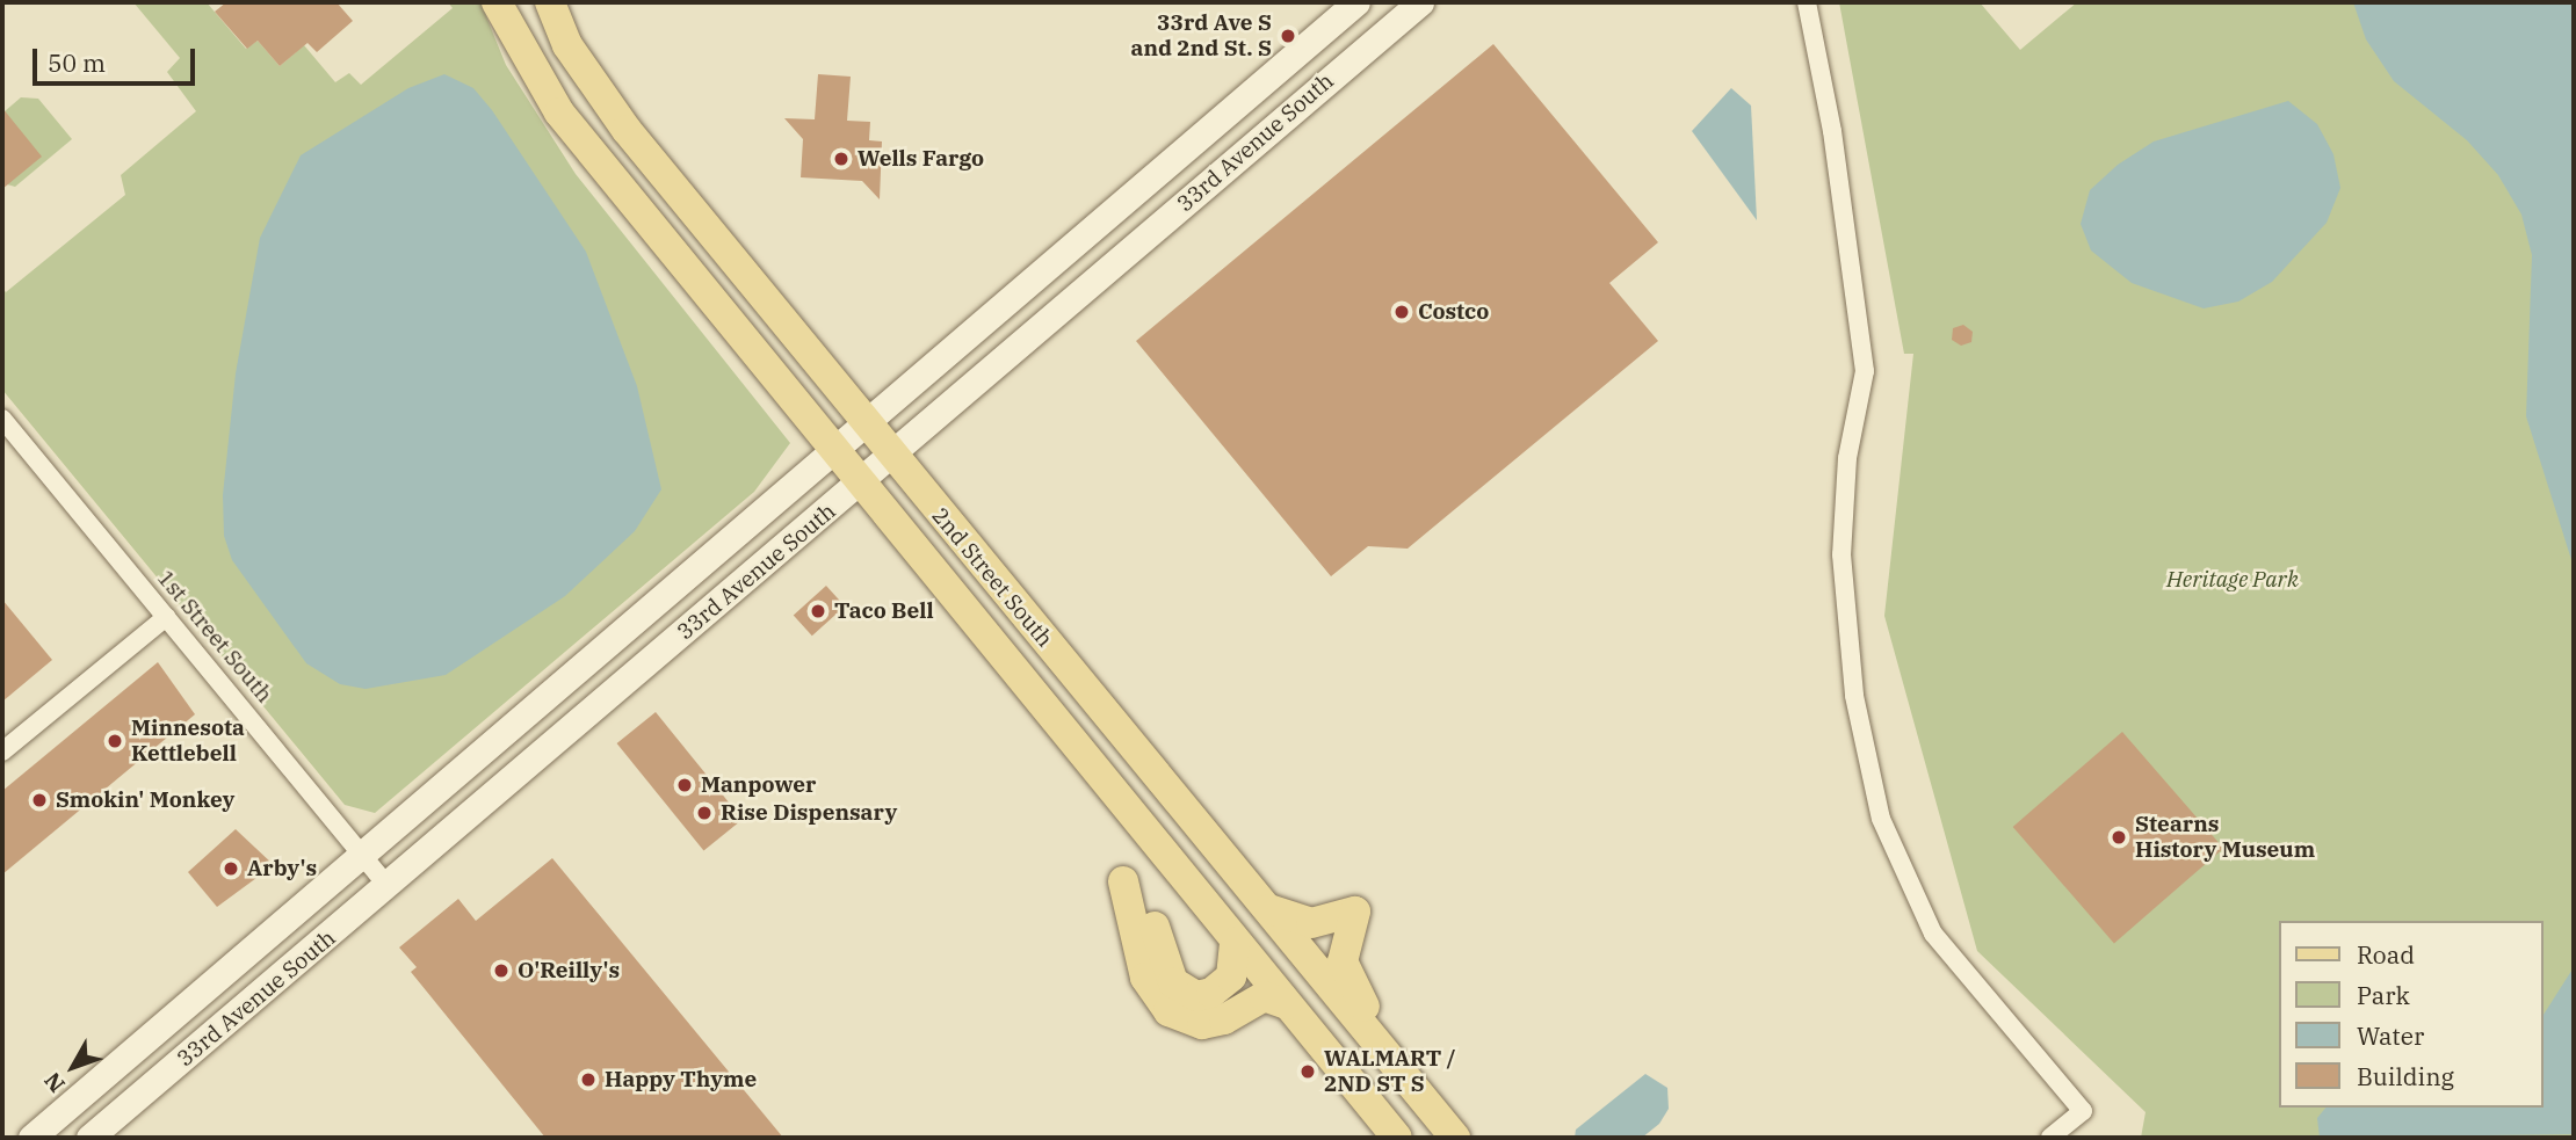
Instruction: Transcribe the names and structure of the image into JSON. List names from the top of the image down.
{
  "streets": {
    "main road": ["33rd Avenue South", "2nd Street South"],
    "street": ["1st Street South"]
  },
  "crossings": [
    ["33rd Avenue South", "2nd Street South"],
    ["33rd Avenue South", "1st Street South"]
  ],
  "parks": ["Heritage Park"],
  "places": [
    "33rd Ave S and 2nd St. S",
    "Wells Fargo",
    "Costco",
    "Taco Bell",
    "Minnesota Kettlebell",
    "Manpower",
    "Smokin' Monkey",
    "Rise Dispensary",
    "Stearns History Museum",
    "Arby's",
    "O'Reilly's",
    "WALMART / 2ND ST S",
    "Happy Thyme"
  ],
  "legend": [
    "Road",
    "Park",
    "Water",
    "Building"
  ],
  "scale_bar": "50 m",
  "north": "bottom left"
}
